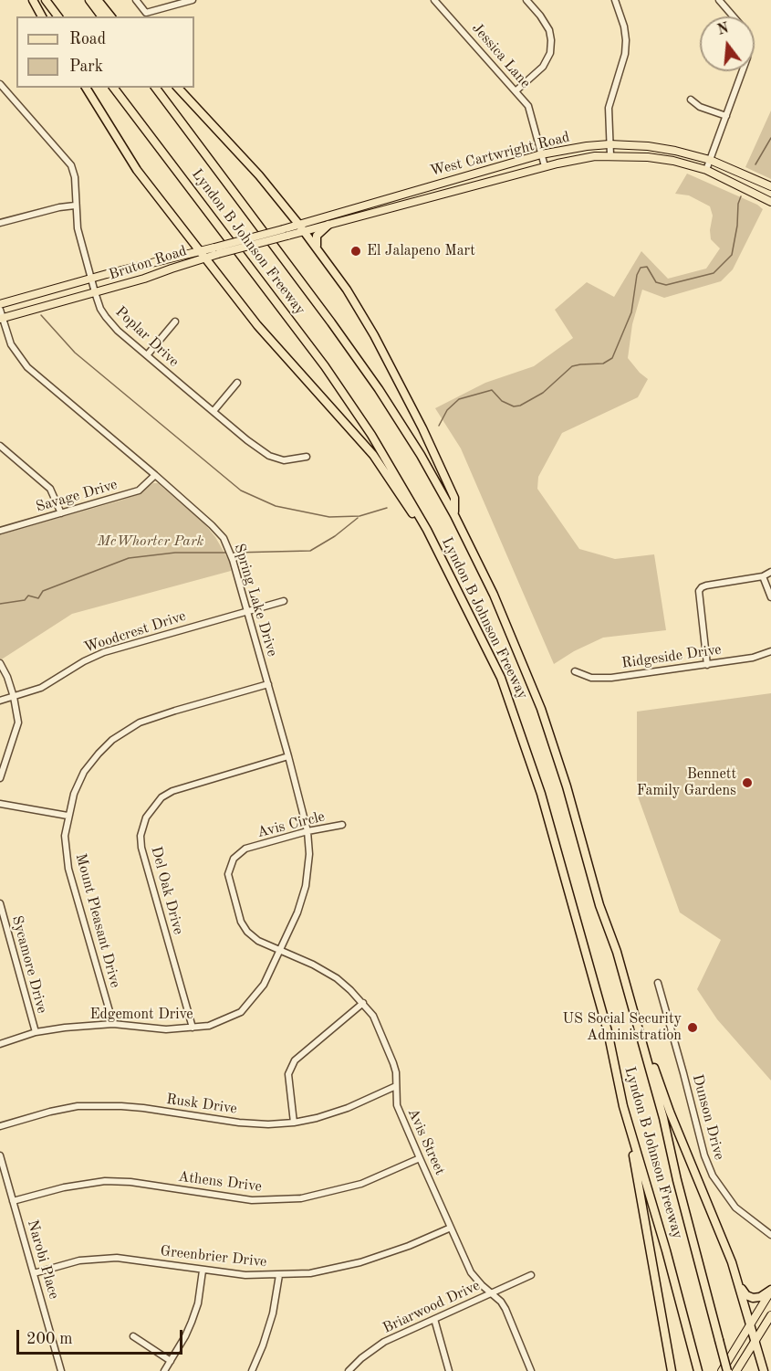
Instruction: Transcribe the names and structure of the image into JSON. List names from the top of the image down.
{
  "streets": {
    "highway": ["Lyndon B Johnson Freeway"],
    "main road": ["West Cartwright Road", "Bruton Road"],
    "street": [
      "Jessica Lane",
      "Poplar Drive",
      "Savage Drive",
      "Spring Lake Drive",
      "Woodcrest Drive",
      "Ridgeside Drive",
      "Avis Circle",
      "Del Oak Drive",
      "Mount Pleasant Drive",
      "Sycamore Drive",
      "Edgemont Drive",
      "Rusk Drive",
      "Dunson Drive",
      "Avis Street",
      "Athens Drive",
      "Greenbrier Drive",
      "Narobi Place",
      "Briarwood Drive"
    ]
  },
  "crossings": [
    ["Jessica Lane", "West Cartwright Road"],
    ["West Cartwright Road", "Bruton Road"],
    ["Bruton Road", "Poplar Drive"],
    ["Bruton Road", "Spring Lake Drive"],
    ["Savage Drive", "Spring Lake Drive"],
    ["Spring Lake Drive", "Woodcrest Drive"],
    ["Spring Lake Drive", "Avis Circle"],
    ["Spring Lake Drive", "Del Oak Drive"],
    ["Spring Lake Drive", "Mount Pleasant Drive"],
    ["Spring Lake Drive", "Edgemont Drive"],
    ["Spring Lake Drive", "Avis Street"],
    ["Avis Circle", "Edgemont Drive"],
    ["Avis Circle", "Avis Street"],
    ["Del Oak Drive", "Edgemont Drive"],
    ["Mount Pleasant Drive", "Edgemont Drive"],
    ["Sycamore Drive", "Edgemont Drive"],
    ["Edgemont Drive", "Avis Street"],
    ["Rusk Drive", "Avis Street"],
    ["Avis Street", "Athens Drive"],
    ["Avis Street", "Greenbrier Drive"],
    ["Avis Street", "Briarwood Drive"],
    ["Athens Drive", "Narobi Place"],
    ["Greenbrier Drive", "Narobi Place"]
  ],
  "parks": ["McWhorter Park"],
  "places": ["El Jalapeno Mart", "Bennett Family Gardens", "US Social Security Administration"],
  "legend": ["Road", "Park"],
  "scale_bar": "200 m",
  "north": "top"
}
